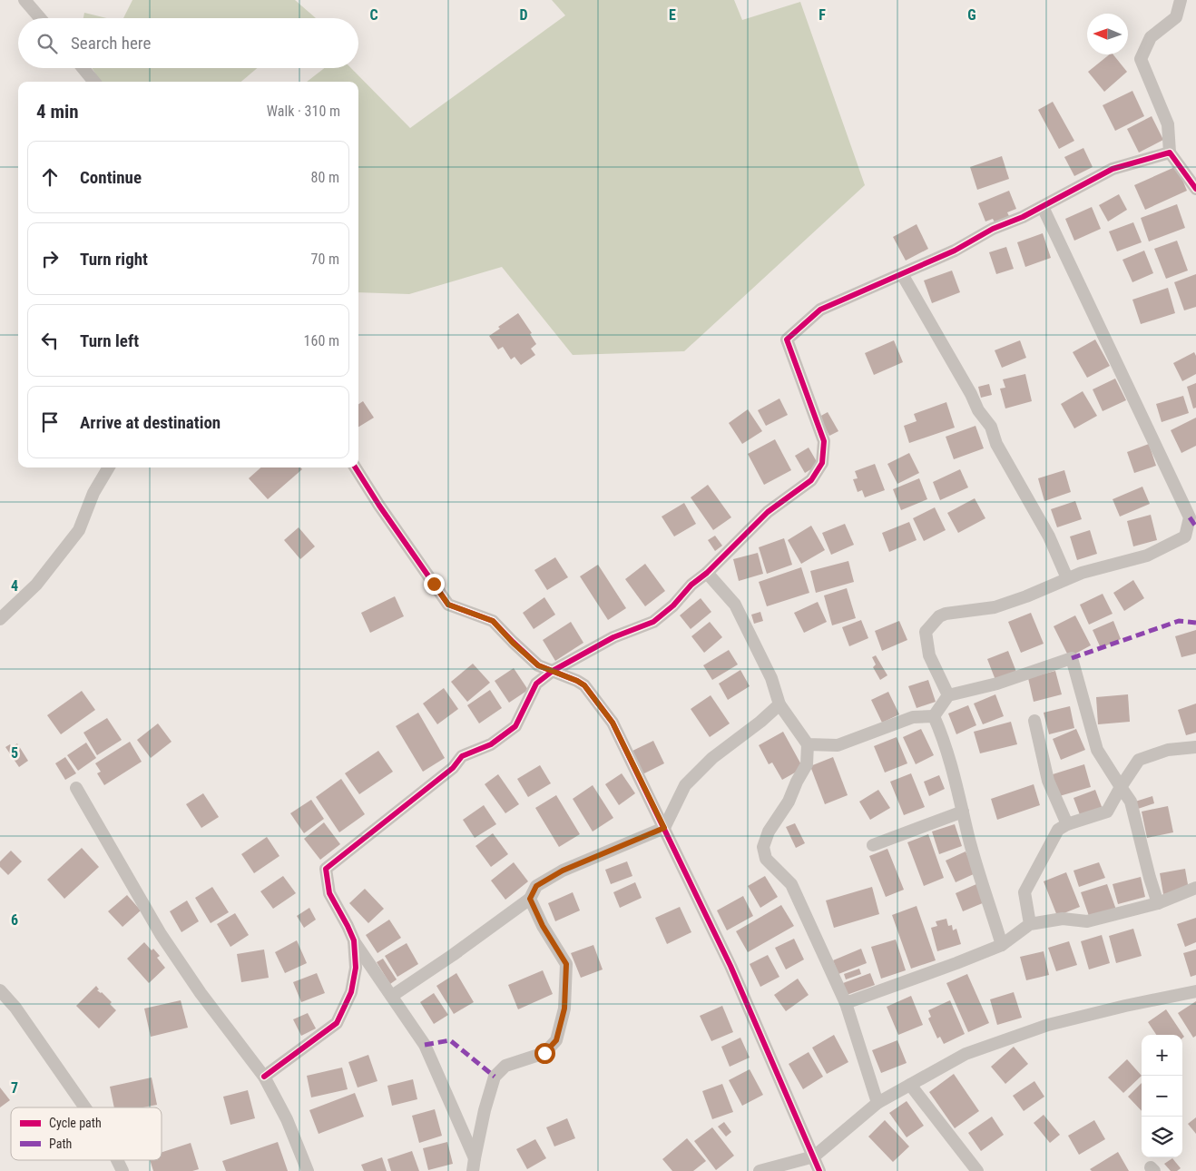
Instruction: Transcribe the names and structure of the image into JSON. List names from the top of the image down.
{
  "legend": ["Cycle path", "Path"],
  "north": "left",
  "page": {
    "search": "Search here",
    "heading": ["4 min", "Walk · 310 m"],
    "list": [
      ["Continue", "80 m"],
      ["Turn right", "70 m"],
      ["Turn left", "160 m"],
      "Arrive at destination"
    ],
    "map_buttons": ["+", "−"]
  },
  "grid": {
    "columns": [
      "C",
      "D",
      "E",
      "F",
      "G"
    ],
    "rows": [
      "4",
      "5",
      "6",
      "7"
    ]
  }
}
